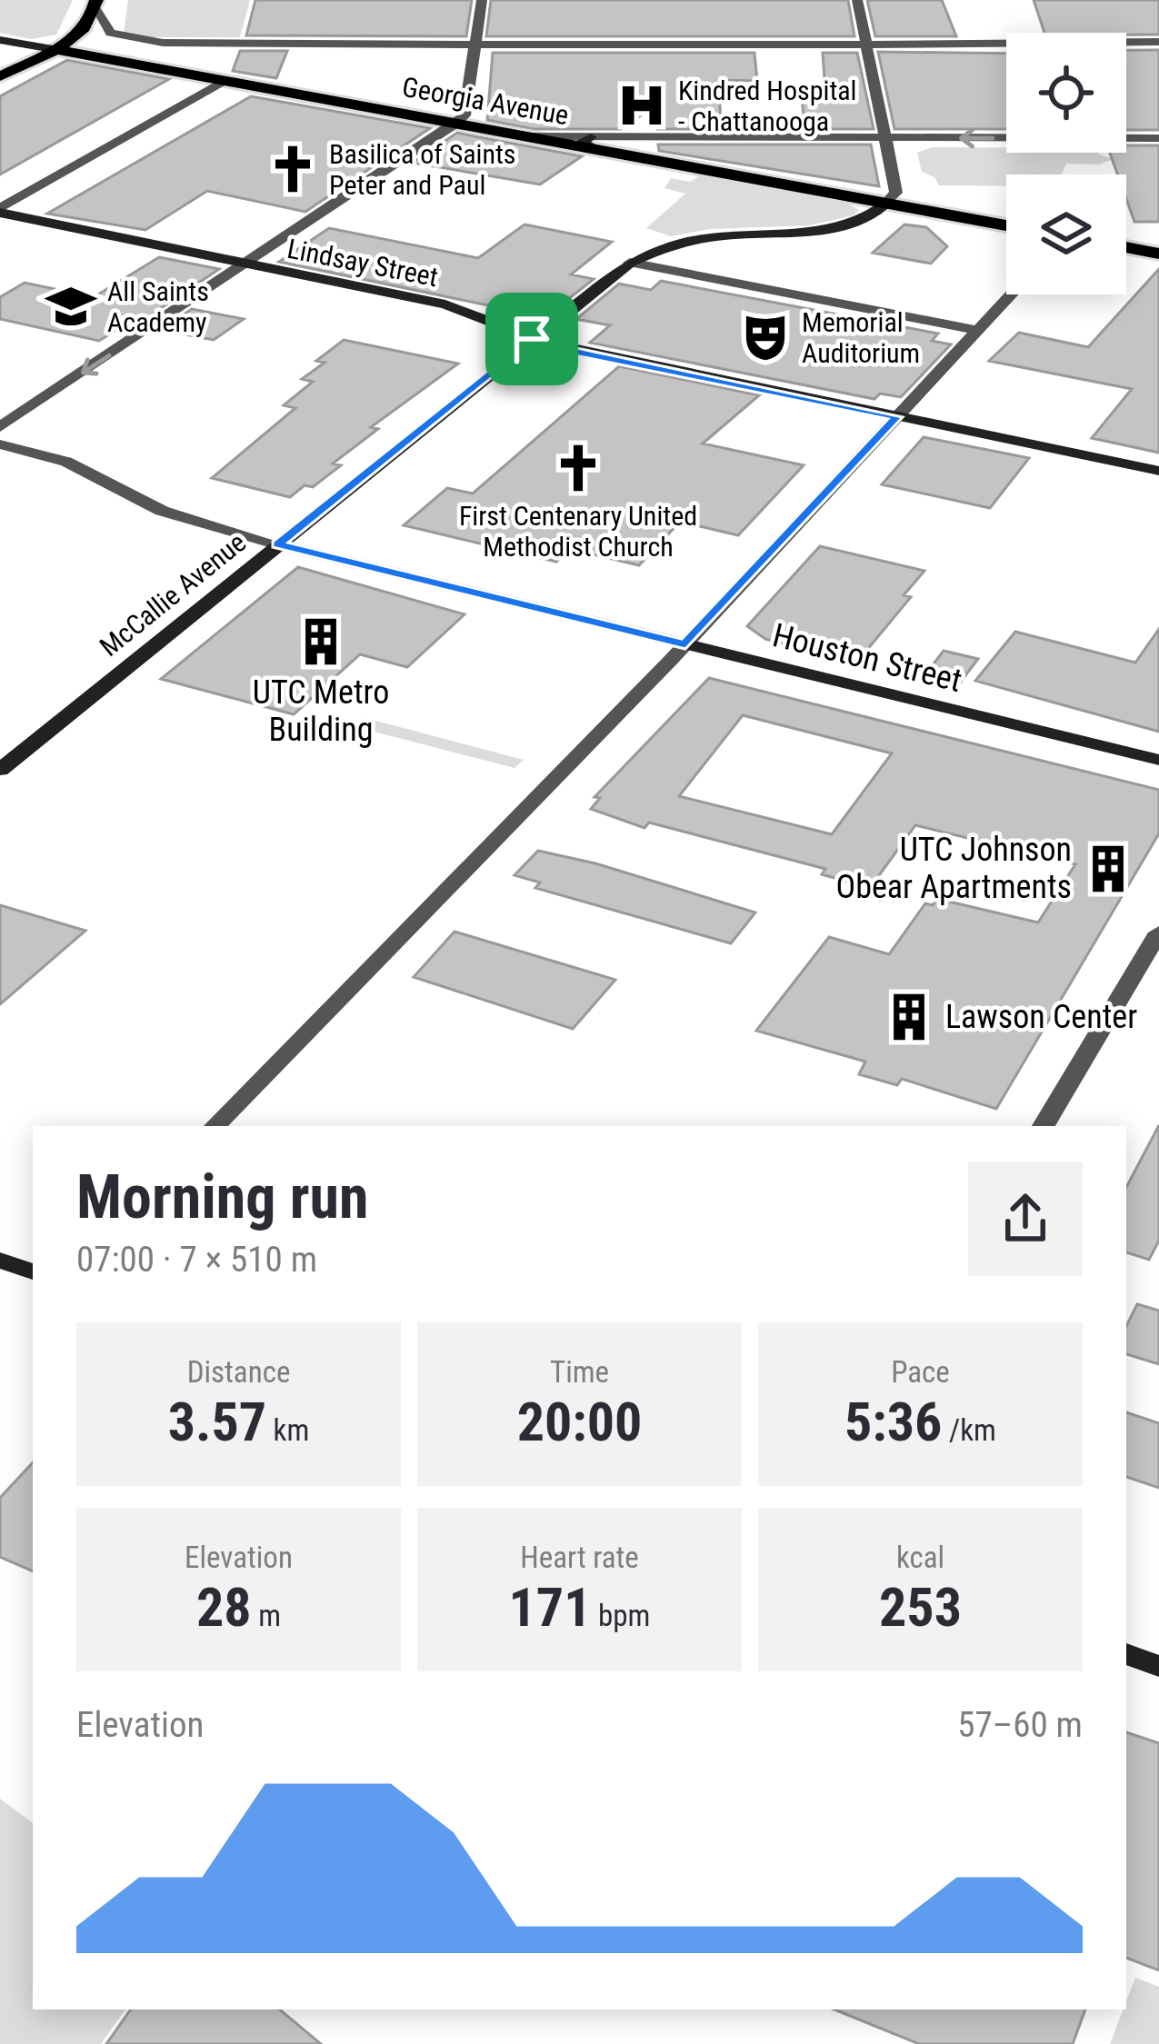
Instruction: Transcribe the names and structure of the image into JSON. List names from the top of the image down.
{
  "streets": {
    "main road": ["Georgia Avenue"],
    "street": ["Lindsay Street", "McCallie Avenue", "Houston Street"]
  },
  "crossings": [
    ["Georgia Avenue", "McCallie Avenue"],
    ["Lindsay Street", "McCallie Avenue"],
    ["McCallie Avenue", "Houston Street"]
  ],
  "places": {
    "hospital": ["Kindred Hospital - Chattanooga"],
    "church": ["Basilica of Saints Peter and Paul", "First Centenary United Methodist Church"],
    "school or university": ["All Saints Academy"],
    "theatre": ["Memorial Auditorium"],
    "building": ["UTC Metro Building", "UTC Johnson Obear Apartments", "Lawson Center"]
  },
  "page": {
    "heading": ["Morning run", "07:00 · 7 × 510 m"],
    "stats": [
      ["Distance", "3.57 km"],
      ["Time", "20:00"],
      ["Pace", "5:36 /km"],
      ["Elevation", "28 m"],
      ["Heart rate", "171 bpm"],
      ["kcal", "253"]
    ],
    "chart": ["Elevation", "57–60 m"]
  }
}
